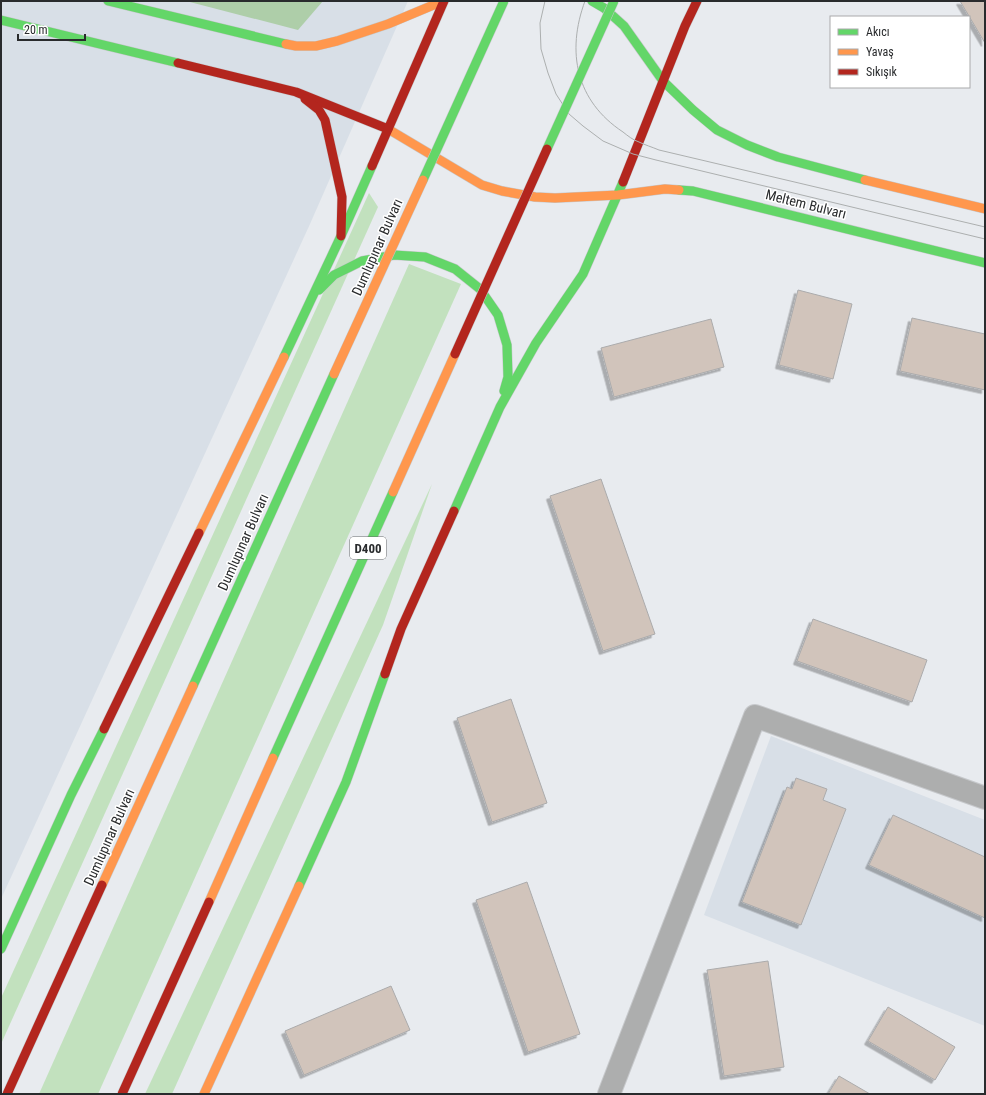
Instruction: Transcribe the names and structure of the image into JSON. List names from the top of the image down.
{
  "streets": {
    "main road": ["Meltem Bulvarı", "Dumlupınar Bulvarı", "D400"]
  },
  "legend": ["Akıcı", "Yavaş", "Sıkışık"],
  "scale_bar": "20 m"
}
